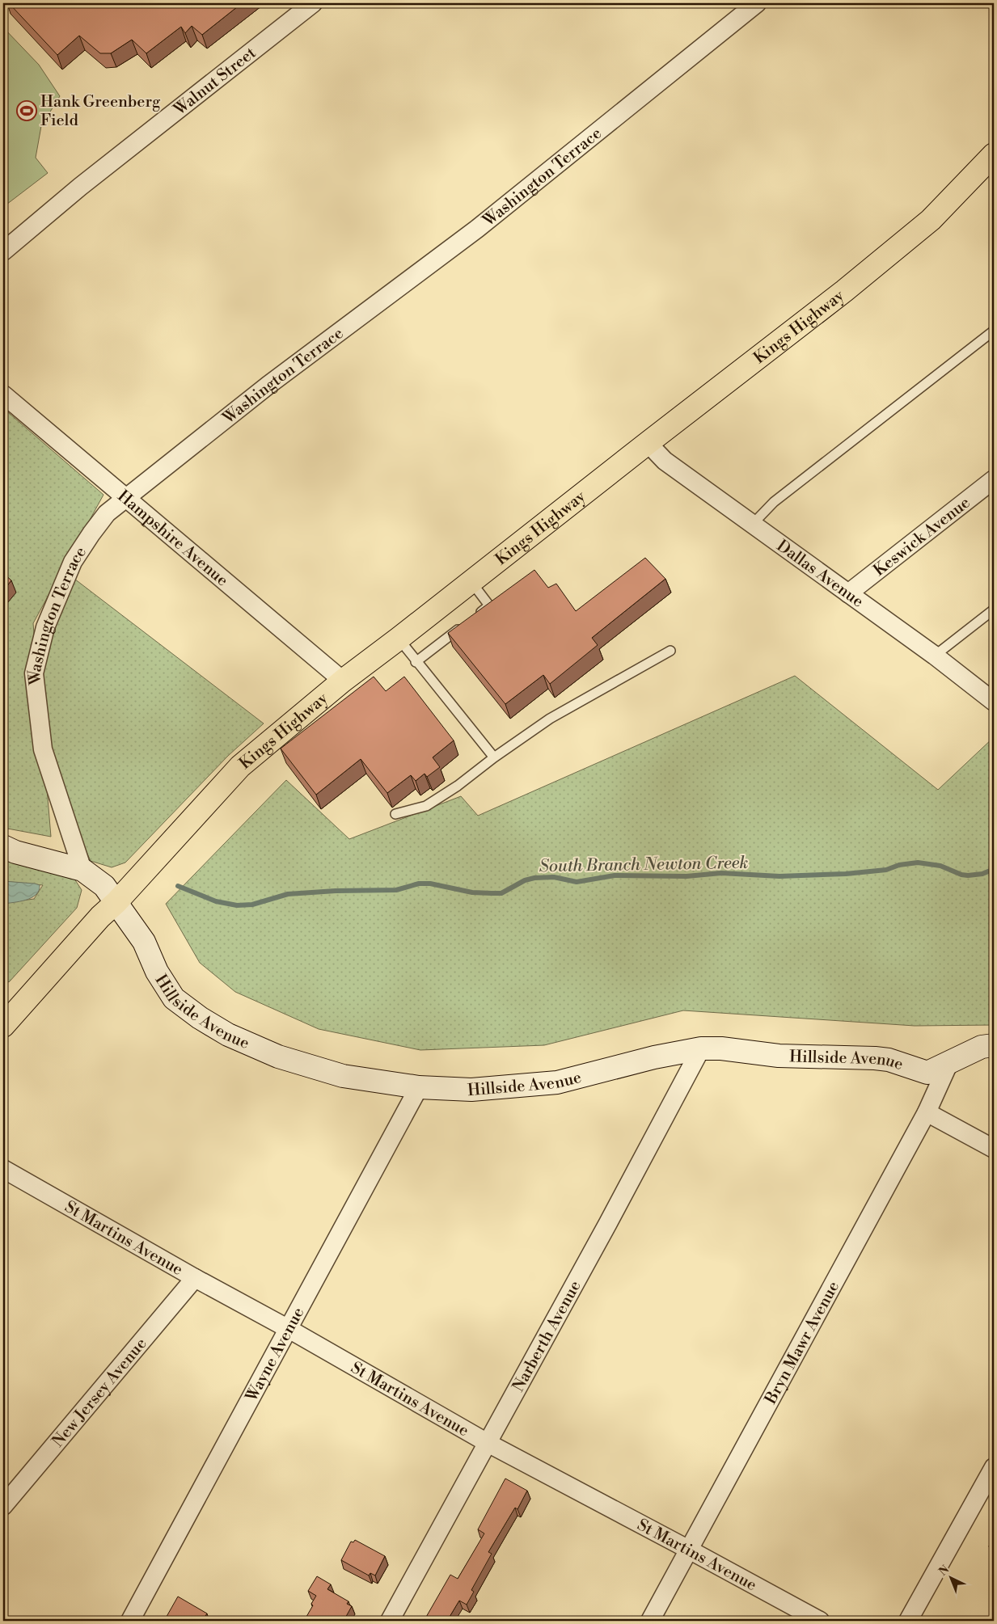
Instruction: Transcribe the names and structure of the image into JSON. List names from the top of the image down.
{
  "streets": {
    "main road": ["Kings Highway"],
    "street": [
      "Walnut Street",
      "Washington Terrace",
      "Keswick Avenue",
      "Hampshire Avenue",
      "Dallas Avenue",
      "Hillside Avenue",
      "St Martins Avenue",
      "Narberth Avenue",
      "Bryn Mawr Avenue",
      "Wayne Avenue",
      "New Jersey Avenue"
    ]
  },
  "crossings": [
    ["Washington Terrace", "Hampshire Avenue"],
    ["Washington Terrace", "Hillside Avenue"],
    ["Kings Highway", "Hampshire Avenue"],
    ["Kings Highway", "Dallas Avenue"],
    ["Kings Highway", "Hillside Avenue"],
    ["Keswick Avenue", "Dallas Avenue"],
    ["Hillside Avenue", "Narberth Avenue"],
    ["Hillside Avenue", "Bryn Mawr Avenue"],
    ["Hillside Avenue", "Wayne Avenue"],
    ["St Martins Avenue", "Narberth Avenue"],
    ["St Martins Avenue", "Bryn Mawr Avenue"],
    ["St Martins Avenue", "Wayne Avenue"],
    ["St Martins Avenue", "New Jersey Avenue"]
  ],
  "water": ["South Branch Newton Creek"],
  "places": {
    "sports": ["Hank Greenberg Field"]
  },
  "north": "top left"
}
